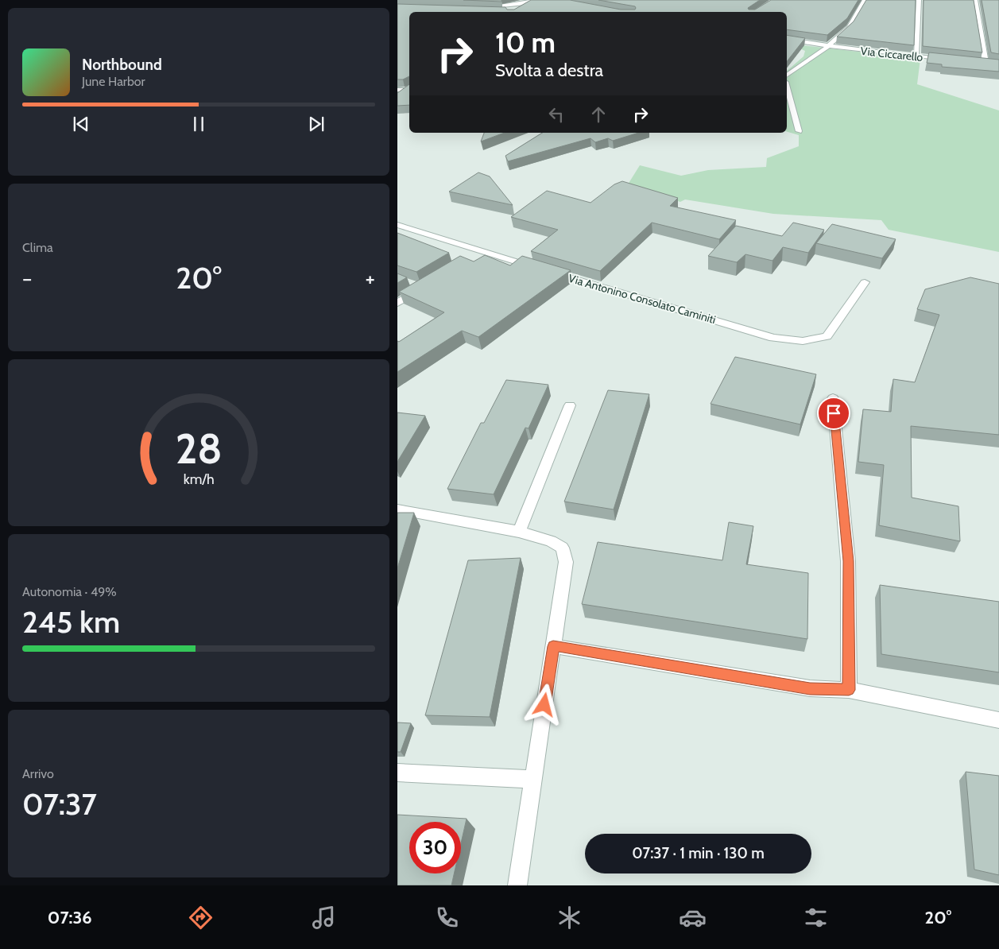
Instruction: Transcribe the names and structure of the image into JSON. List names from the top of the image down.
{
  "streets": {
    "street": ["Via Ciccarello", "Via Antonino Consolato Caminiti"]
  },
  "page": {
    "turn": ["10 m", "Svolta a destra"],
    "song": ["Northbound", "June Harbor"],
    "tile": [
      "Clima",
      ["Autonomia · 49%", "245 km"],
      ["Arrivo", "07:37"]
    ],
    "heat": ["−", "20°", "+"],
    "limit": "30",
    "trip": "07:37 · 1 min · 130 m",
    "tabs": ["07:36", "20°"],
    "gauge": ["28", "km/h"]
  }
}
